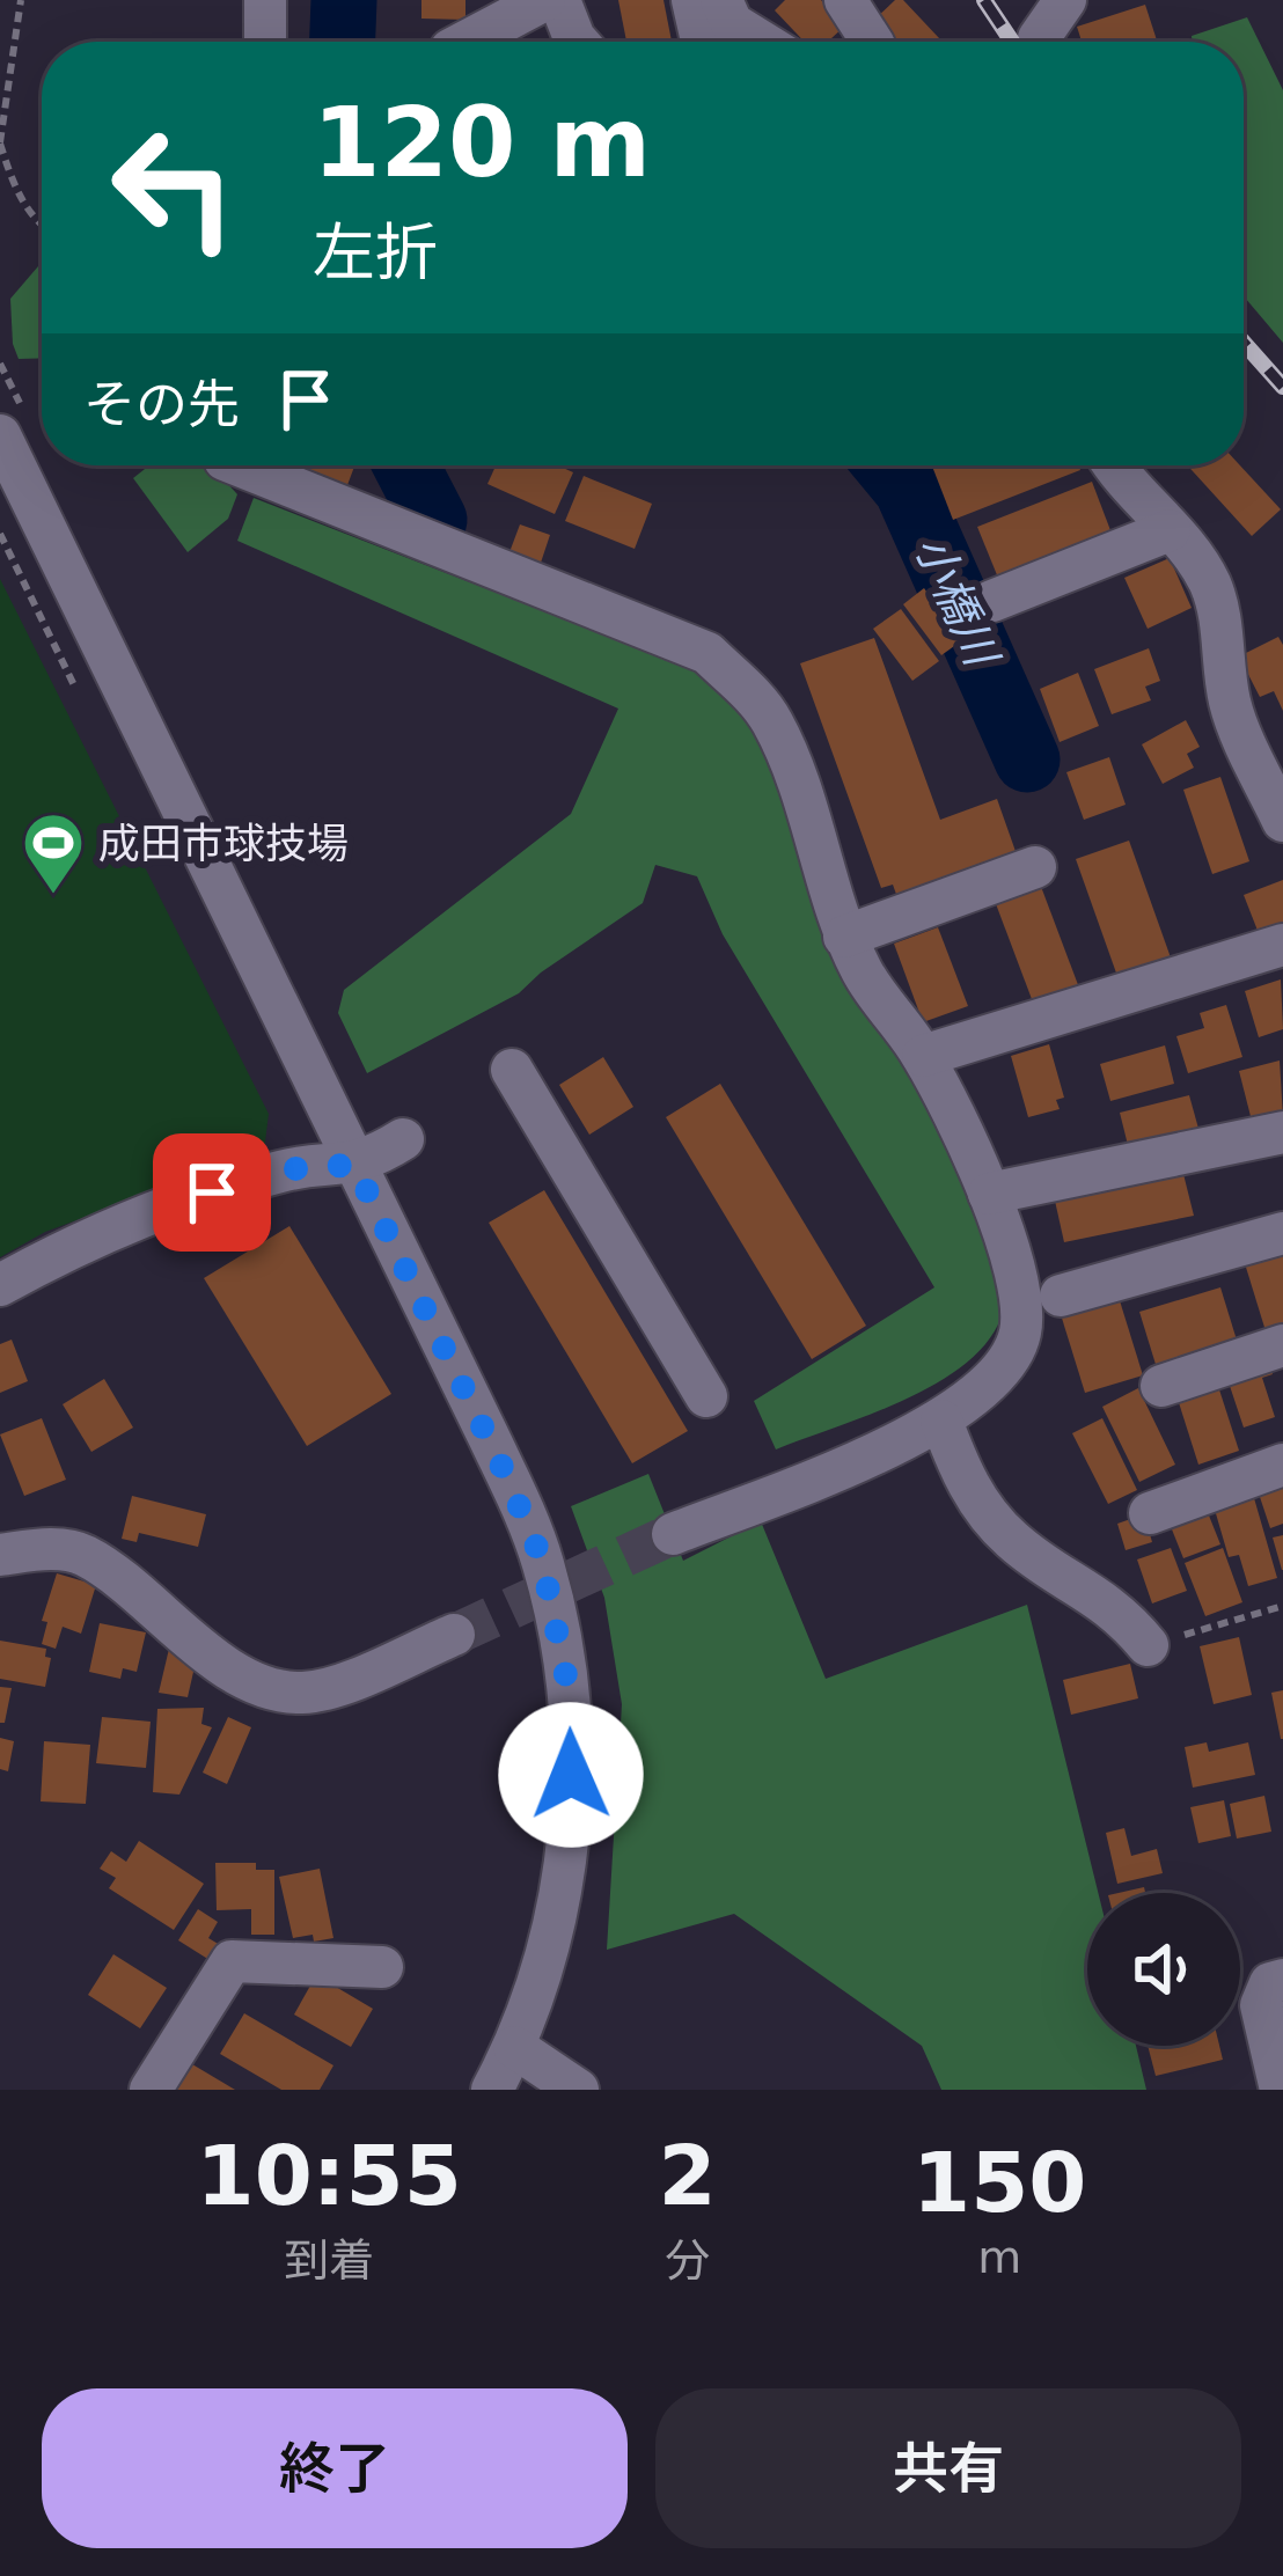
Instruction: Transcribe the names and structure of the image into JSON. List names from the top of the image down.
{
  "water": ["小橋川"],
  "places": {
    "sports": ["成田市球技場"]
  },
  "page": {
    "turn": ["120 m", "左折"],
    "then": "その先",
    "eta": [
      "10:55",
      "到着",
      "2",
      "分",
      "150",
      "m"
    ],
    "buttons": ["終了", "共有"]
  }
}
